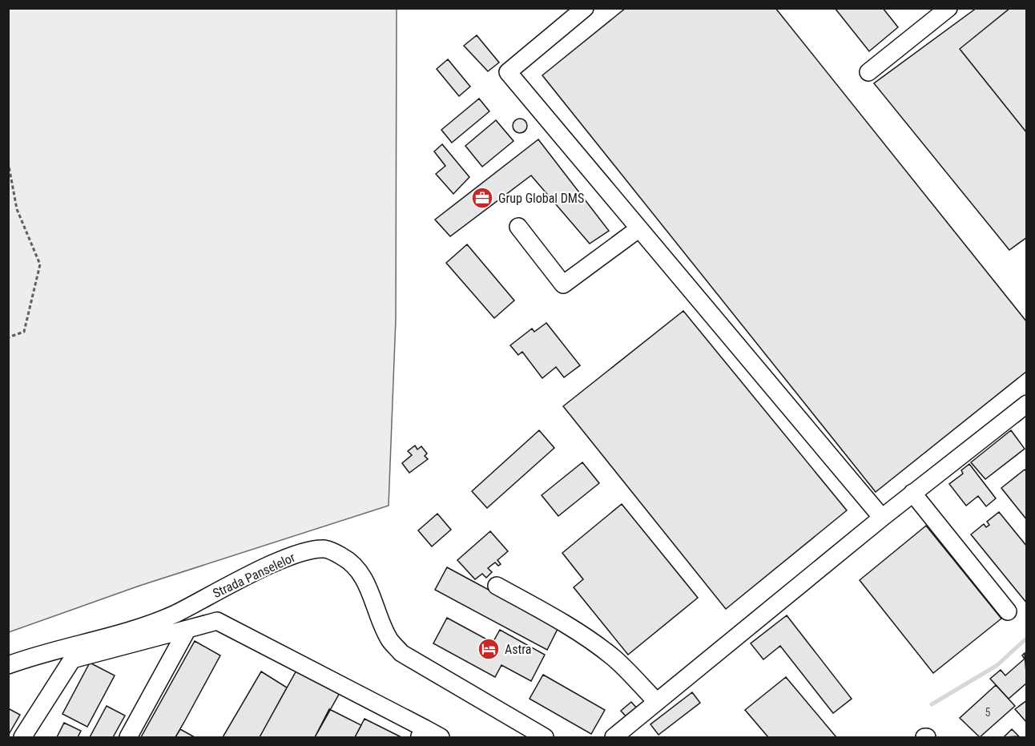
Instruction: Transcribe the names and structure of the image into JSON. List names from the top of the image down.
{
  "streets": {
    "street": ["Strada Panselelor"]
  },
  "places": {
    "office": ["Grup Global DMS"],
    "hotel": ["Astra"]
  },
  "house_numbers": ["5"]
}
